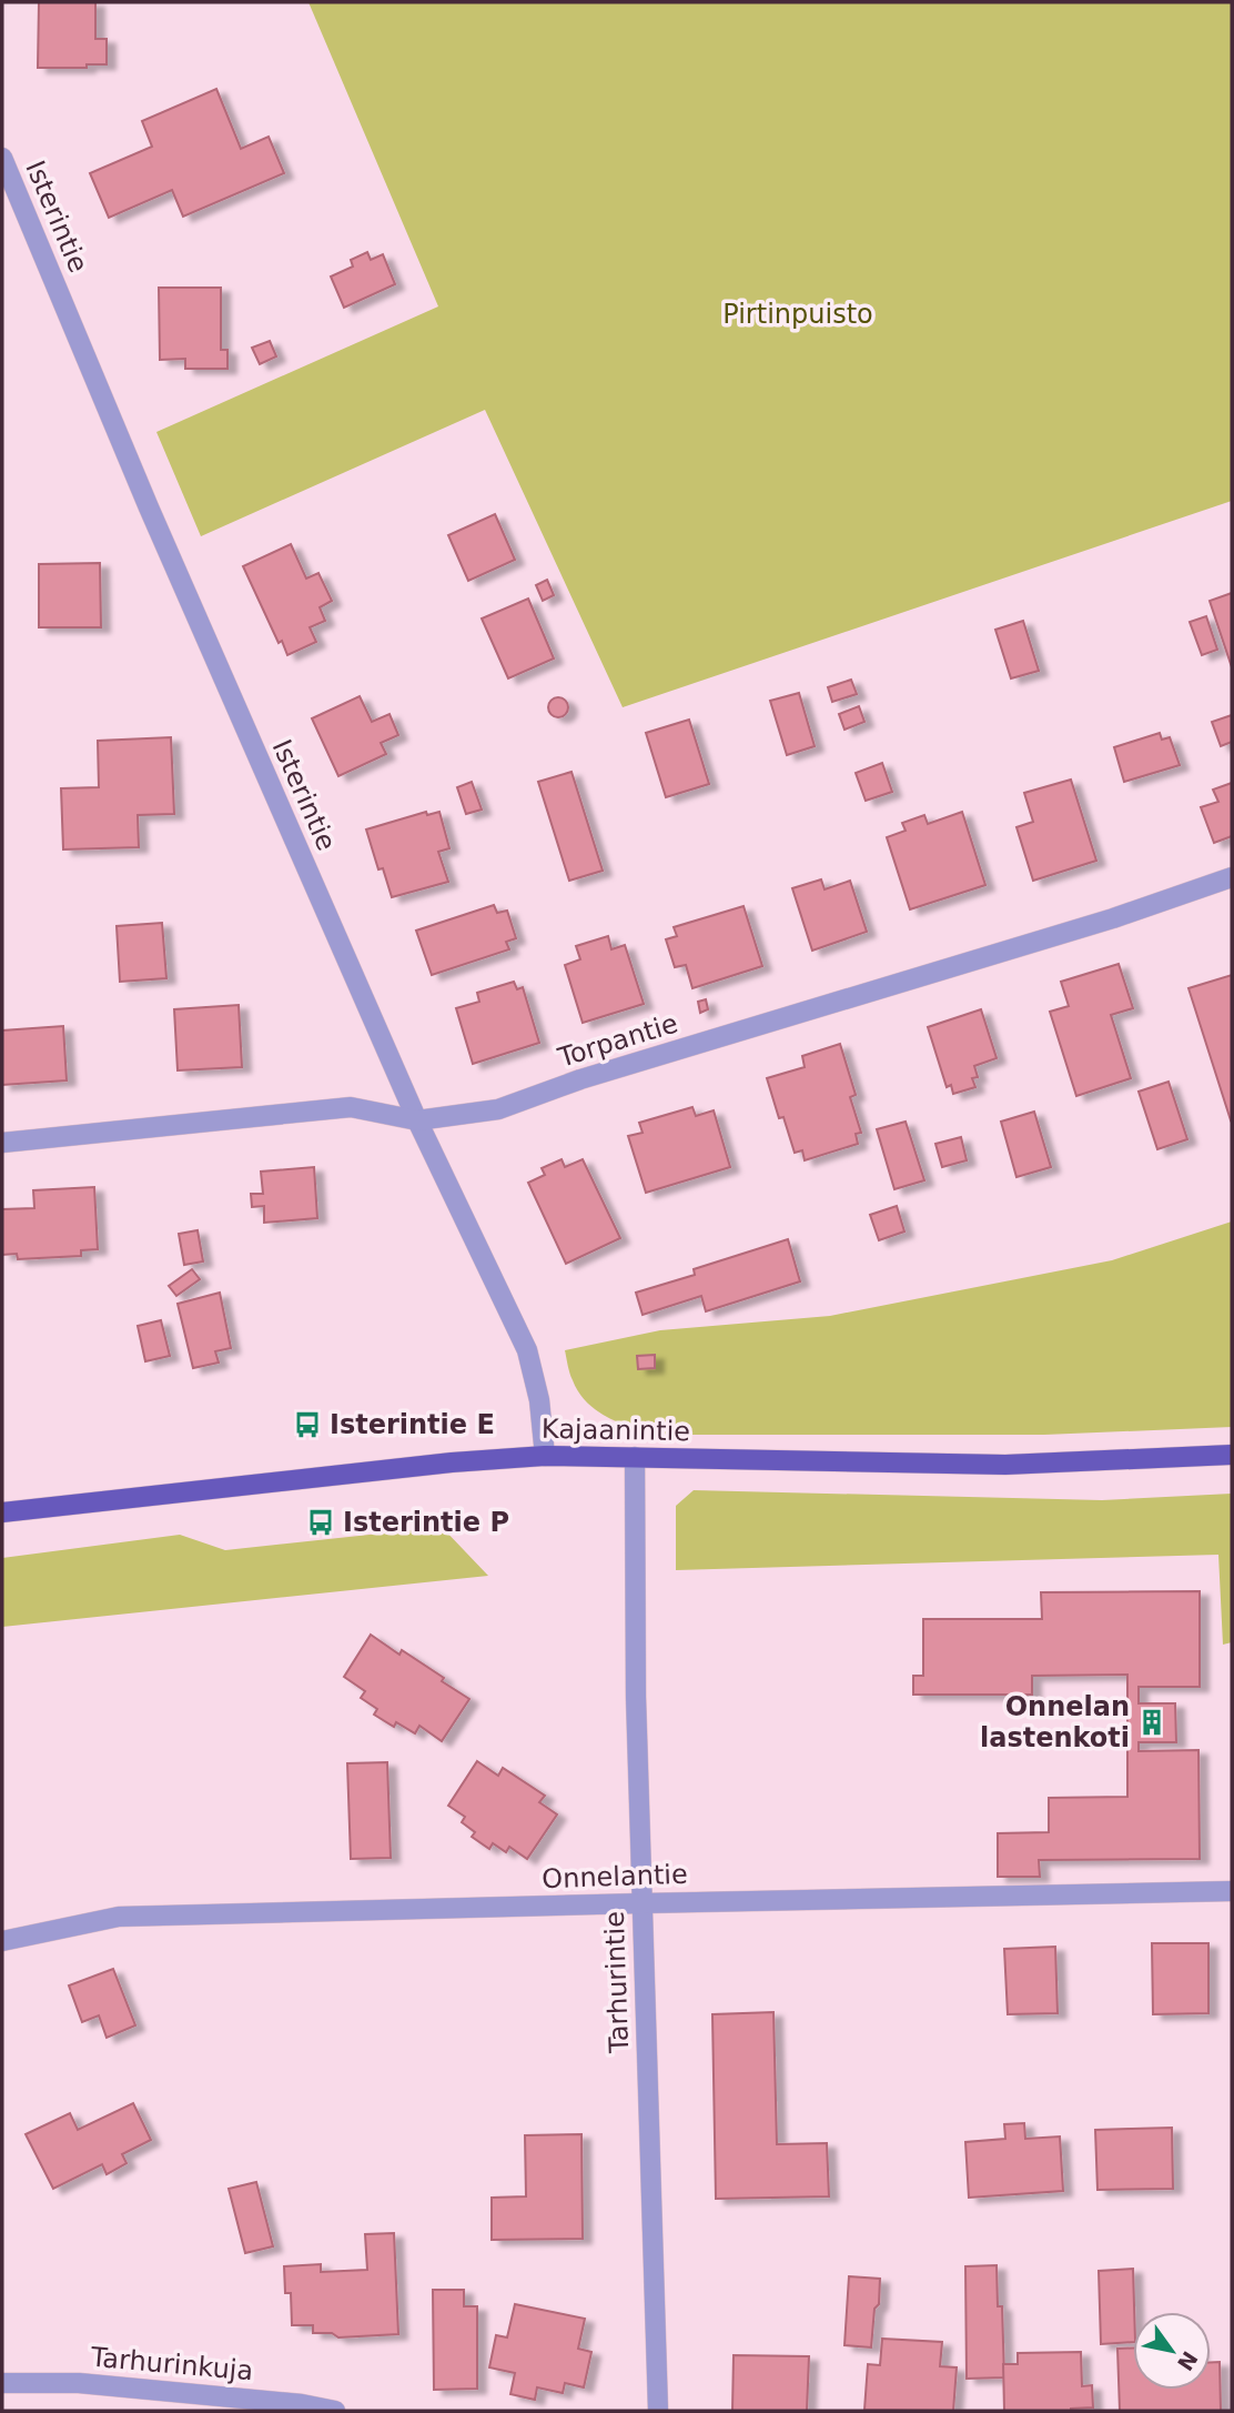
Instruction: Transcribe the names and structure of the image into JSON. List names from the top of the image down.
{
  "streets": {
    "main road": ["Kajaanintie"],
    "street": [
      "Isterintie",
      "Torpantie",
      "Onnelantie",
      "Tarhurintie",
      "Tarhurinkuja"
    ]
  },
  "crossings": [
    ["Isterintie", "Torpantie"],
    ["Isterintie", "Kajaanintie"],
    ["Kajaanintie", "Tarhurintie"],
    ["Onnelantie", "Tarhurintie"]
  ],
  "parks": ["Pirtinpuisto"],
  "places": {
    "bus stop": ["Isterintie E", "Isterintie P"],
    "building": ["Onnelan lastenkoti"]
  },
  "north": "bottom right"
}
